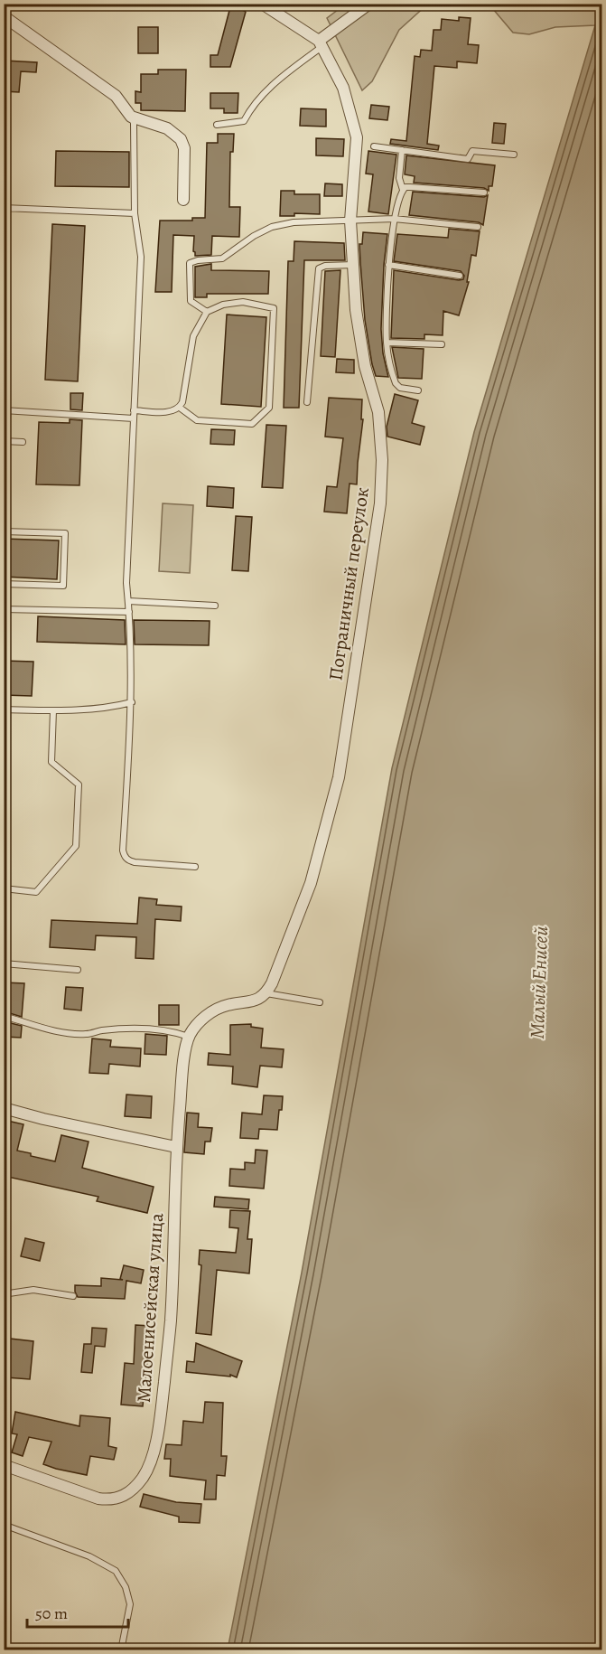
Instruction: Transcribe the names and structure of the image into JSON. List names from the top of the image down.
{
  "streets": {
    "street": ["Пограничный переулок", "Малоенисейская улица"]
  },
  "water": ["Малый Енисей"],
  "scale_bar": "50 m"
}
